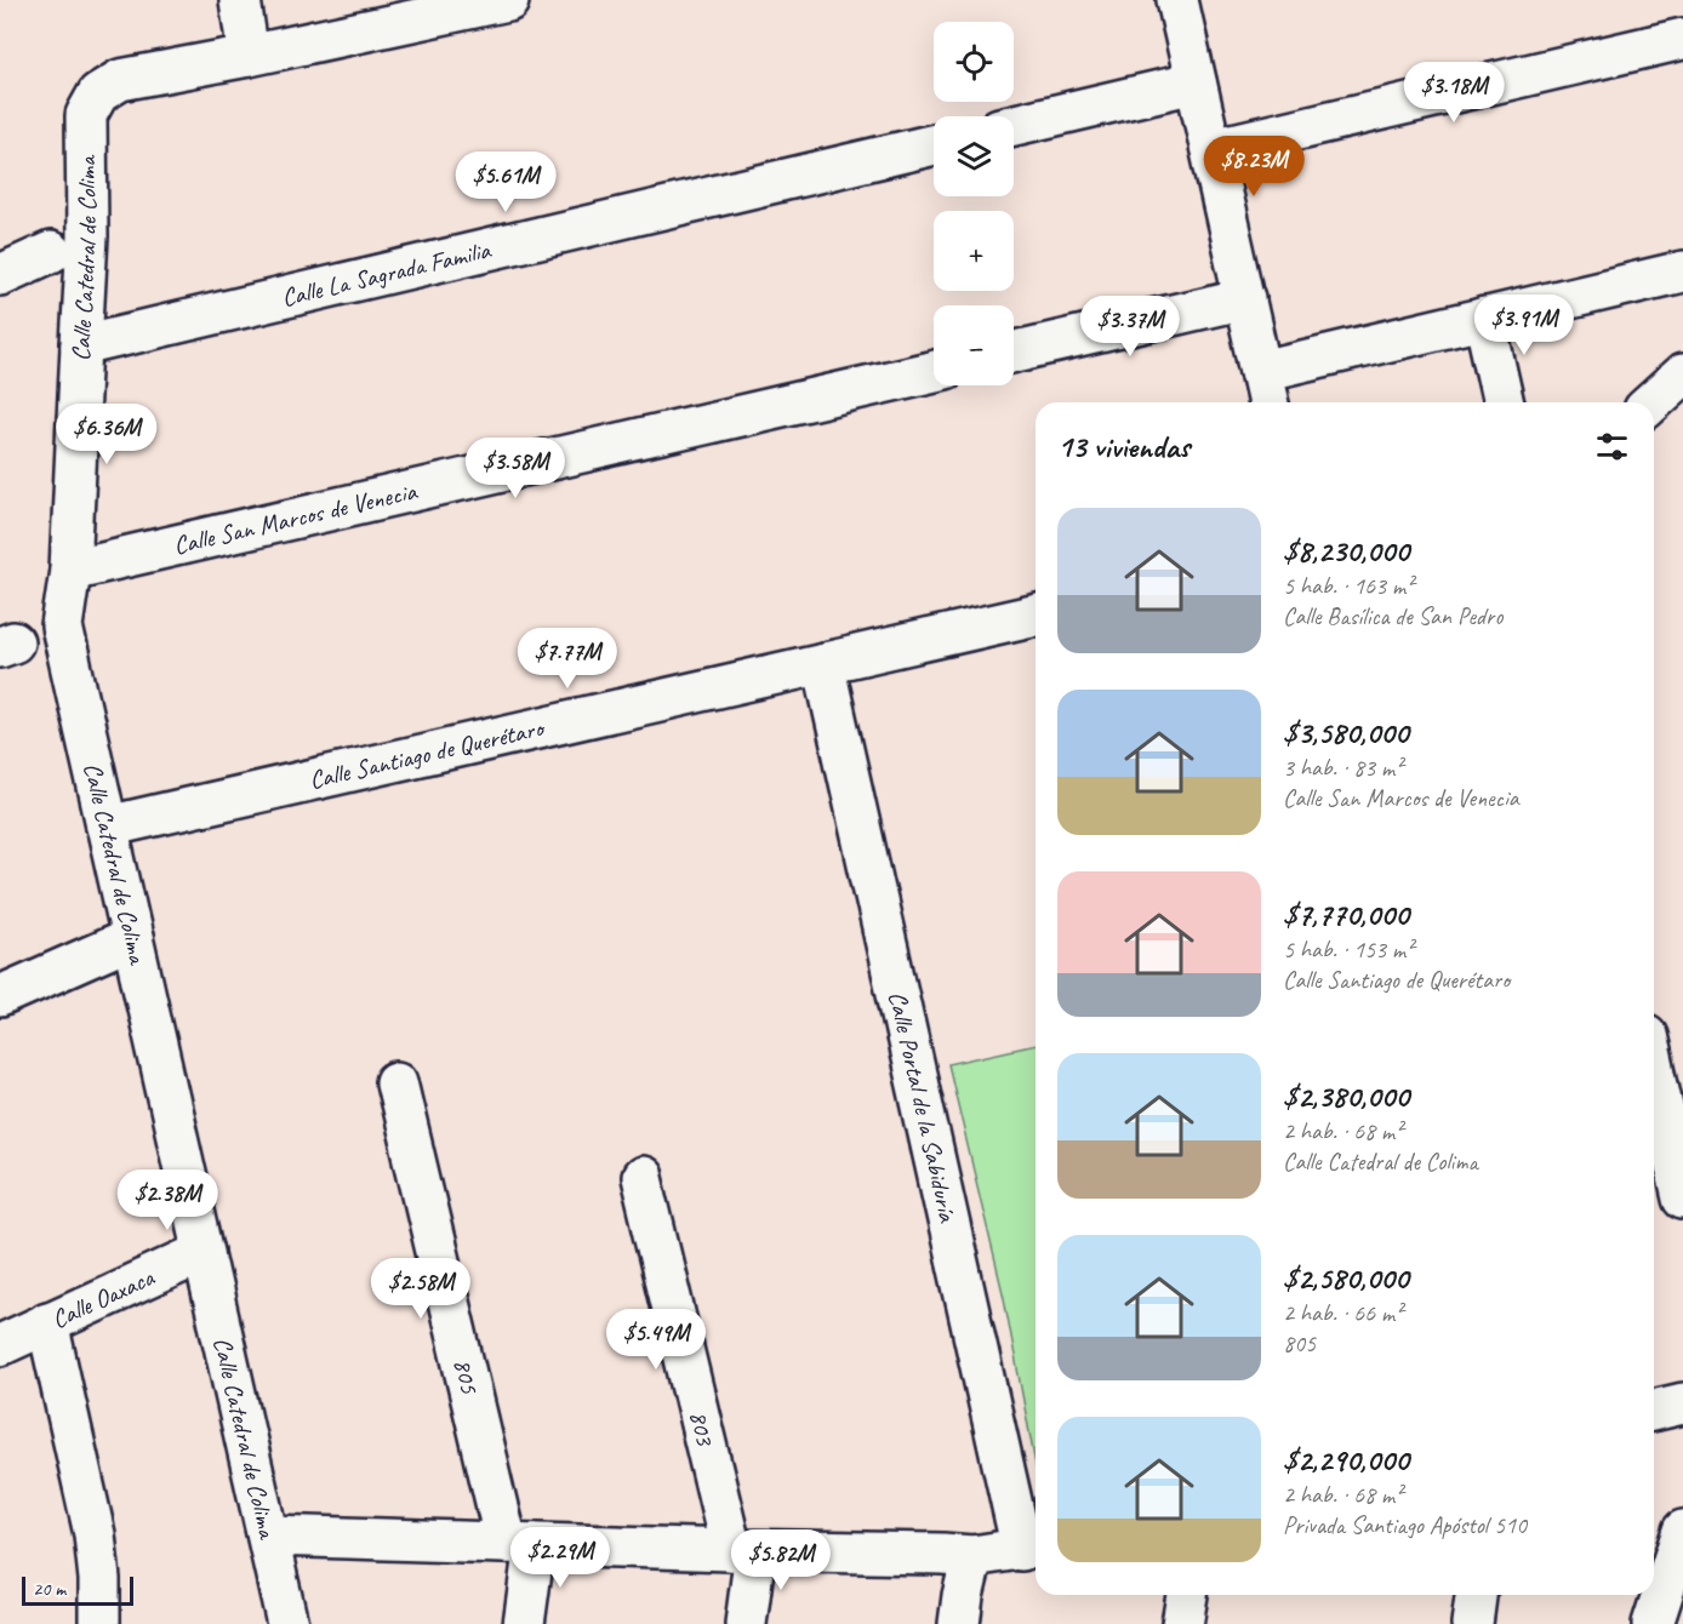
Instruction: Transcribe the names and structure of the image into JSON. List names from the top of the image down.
{
  "streets": {
    "street": [
      "Calle Catedral de Colima",
      "Calle La Sagrada Familia",
      "Calle San Marcos de Venecia",
      "Calle Santiago de Querétaro",
      "Calle Portal de la Sabiduría",
      "Calle Oaxaca",
      "805",
      "803"
    ]
  },
  "crossings": [
    ["Calle Catedral de Colima", "Calle La Sagrada Familia"],
    ["Calle Catedral de Colima", "Calle San Marcos de Venecia"],
    ["Calle Catedral de Colima", "Calle Santiago de Querétaro"],
    ["Calle Catedral de Colima", "Calle Oaxaca"],
    ["Calle Santiago de Querétaro", "Calle Portal de la Sabiduría"]
  ],
  "scale_bar": "20 m",
  "page": {
    "map_buttons": ["+", "−"],
    "price": [
      "$3.18M",
      "$8.23M",
      "$5.61M",
      "$3.91M",
      "$3.37M",
      "$6.36M",
      "$3.58M",
      "$7.77M",
      "$2.38M",
      "$2.58M",
      "$5.49M",
      "$2.29M",
      "$5.82M"
    ],
    "heading": "13 viviendas",
    "list": [
      {
        "name": "$8,230,000",
        "note": "5 hab. · 163 m² · Calle Basílica de San Pedro"
      },
      {
        "name": "$3,580,000",
        "note": "3 hab. · 83 m² · Calle San Marcos de Venecia"
      },
      {
        "name": "$7,770,000",
        "note": "5 hab. · 153 m² · Calle Santiago de Querétaro"
      },
      {
        "name": "$2,380,000",
        "note": "2 hab. · 68 m² · Calle Catedral de Colima"
      },
      {
        "name": "$2,580,000",
        "note": "2 hab. · 66 m² · 805"
      },
      {
        "name": "$2,290,000",
        "note": "2 hab. · 68 m² · Privada Santiago Apóstol 510"
      }
    ],
    "scale": "20 m"
  }
}
